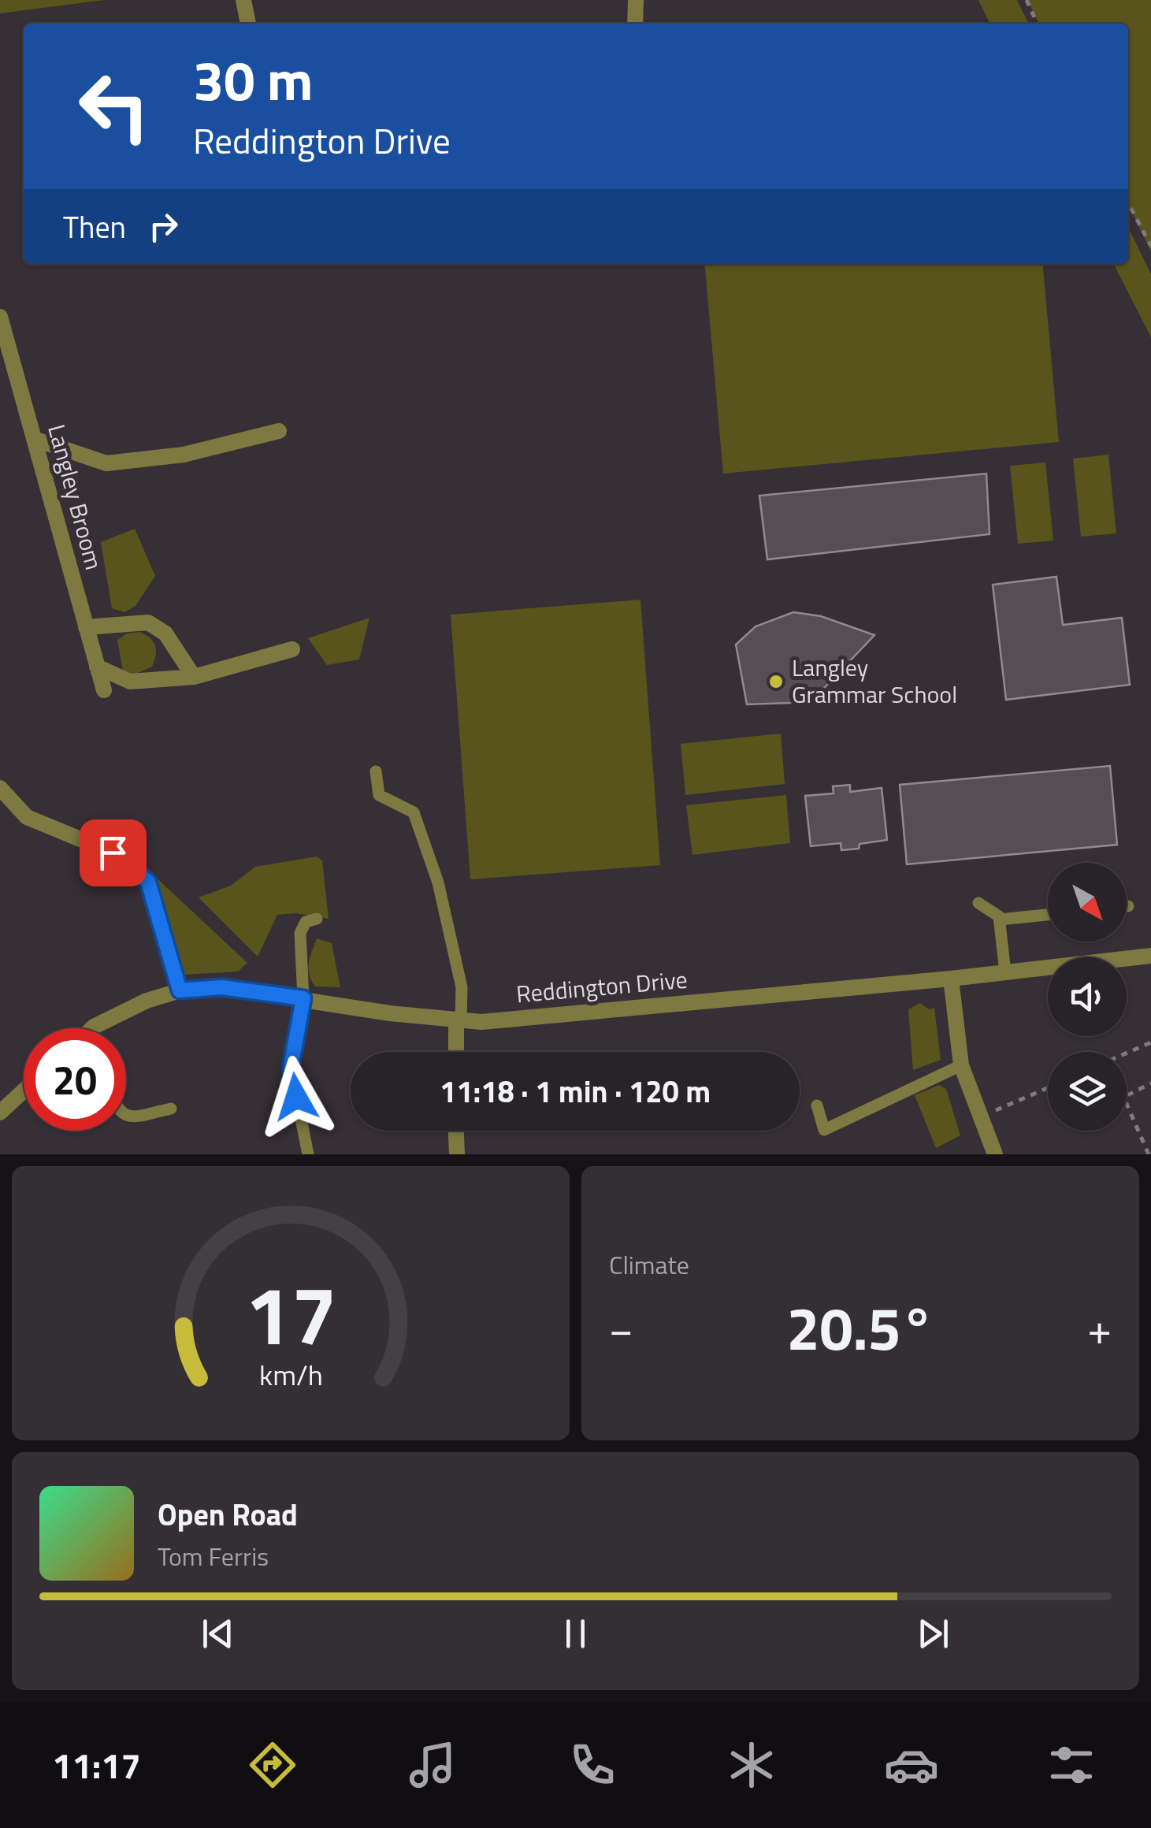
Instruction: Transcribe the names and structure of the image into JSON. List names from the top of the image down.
{
  "streets": {
    "street": ["Langley Broom", "Reddington Drive"]
  },
  "places": ["Langley Grammar School"],
  "north": "bottom right",
  "page": {
    "turn": ["30 m", "Reddington Drive"],
    "then": "Then",
    "limit": "20",
    "trip": "11:18 · 1 min · 120 m",
    "tile": "Climate",
    "heat": ["−", "20.5°", "+"],
    "song": ["Open Road", "Tom Ferris"],
    "tabs": "11:17",
    "gauge": ["17", "km/h"]
  }
}
